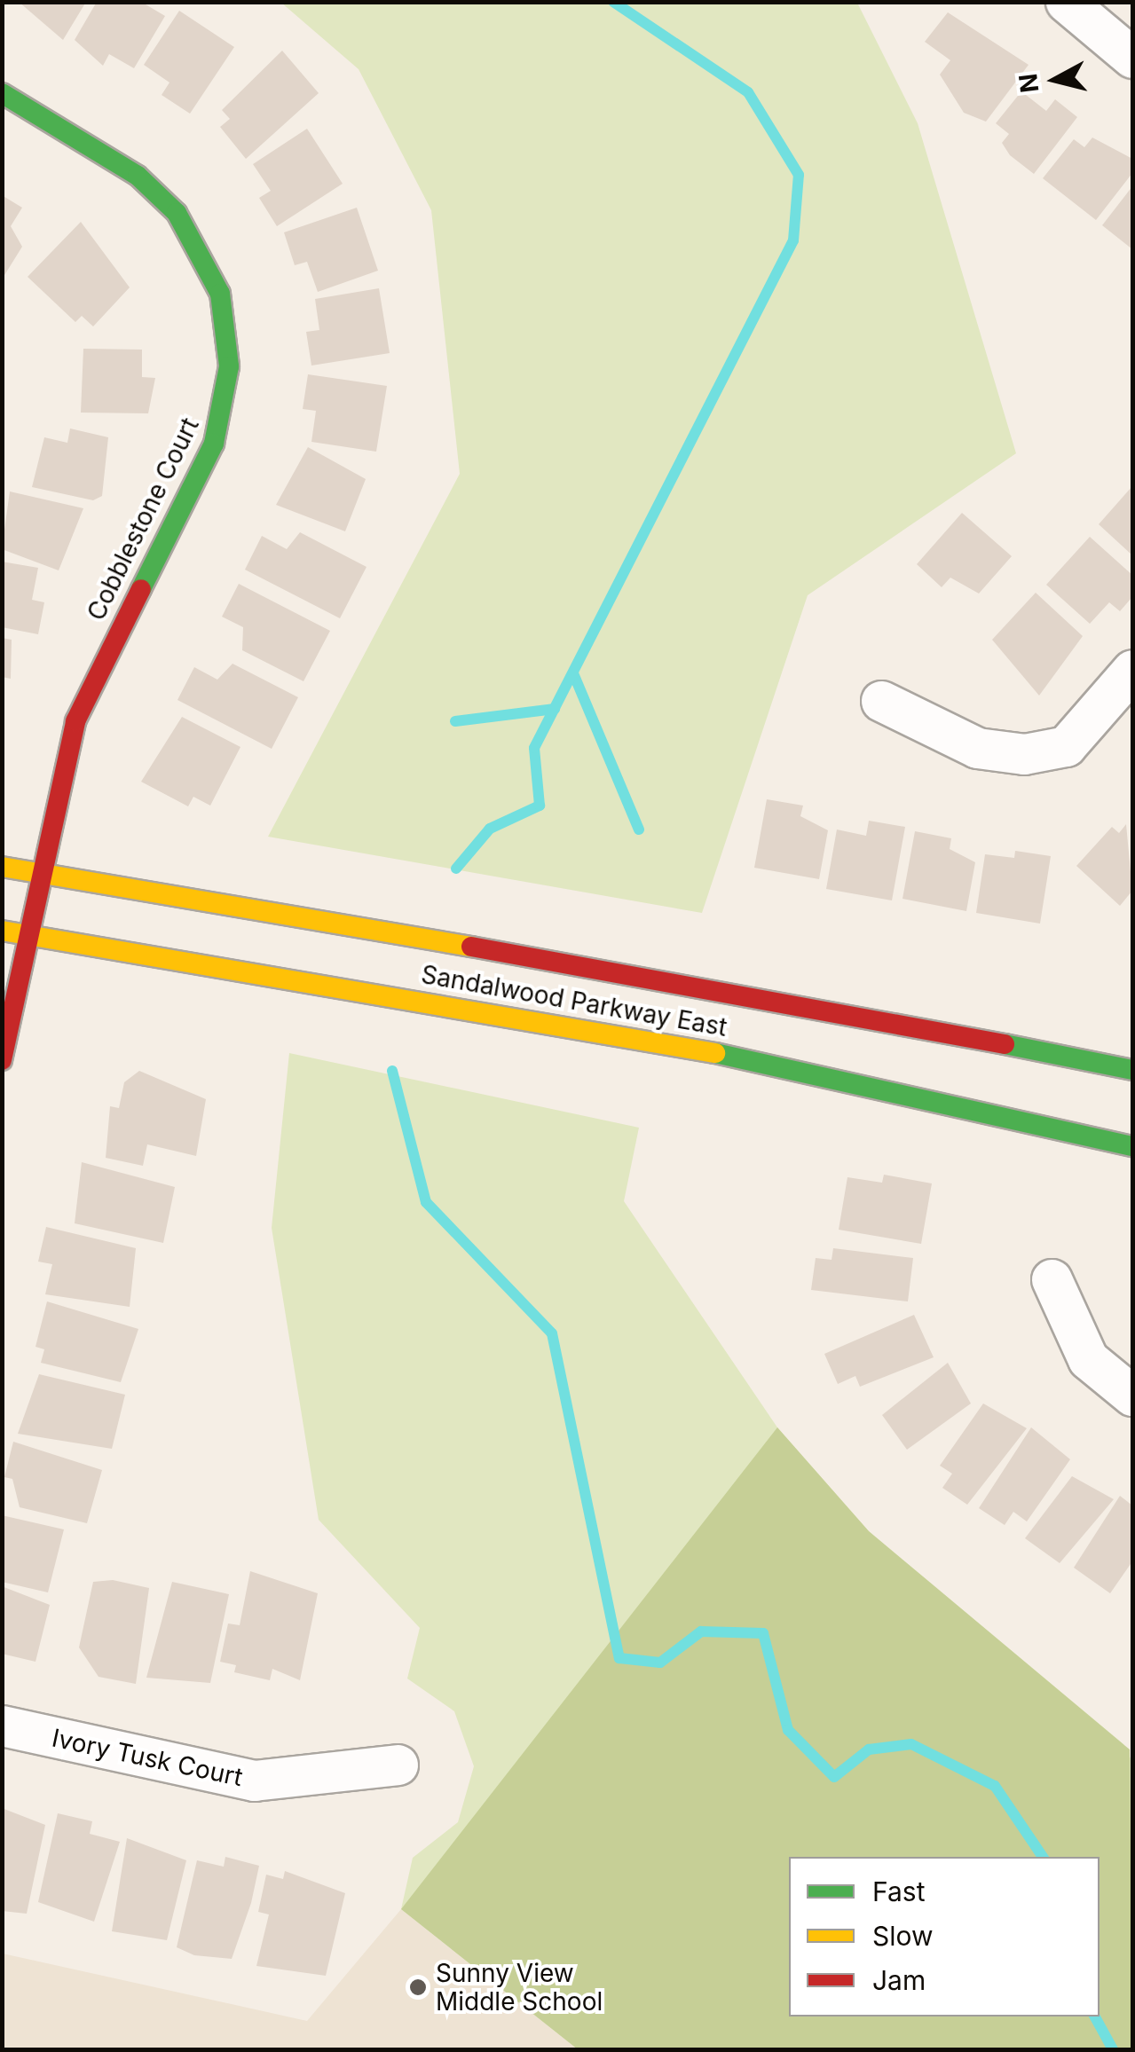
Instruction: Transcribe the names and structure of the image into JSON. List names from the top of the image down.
{
  "streets": {
    "main road": ["Cobblestone Court", "Sandalwood Parkway East"],
    "street": ["Ivory Tusk Court"]
  },
  "crossings": [
    ["Cobblestone Court", "Sandalwood Parkway East"]
  ],
  "places": ["Sunny View Middle School"],
  "legend": ["Fast", "Slow", "Jam"],
  "north": "left"
}
